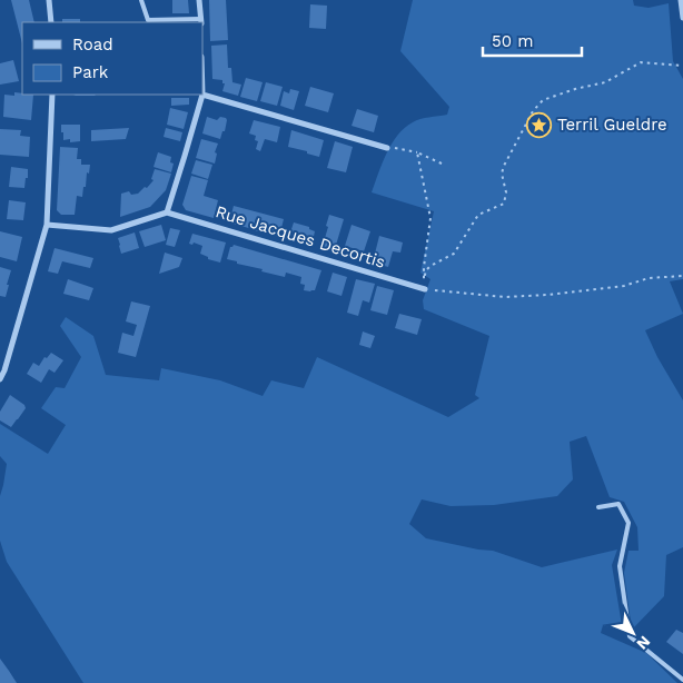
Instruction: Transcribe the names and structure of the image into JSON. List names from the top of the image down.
{
  "streets": {
    "street": ["Rue Jacques Decortis"]
  },
  "places": {
    "place": ["Terril Gueldre"]
  },
  "legend": ["Road", "Park"],
  "scale_bar": "50 m",
  "north": "bottom right"
}
